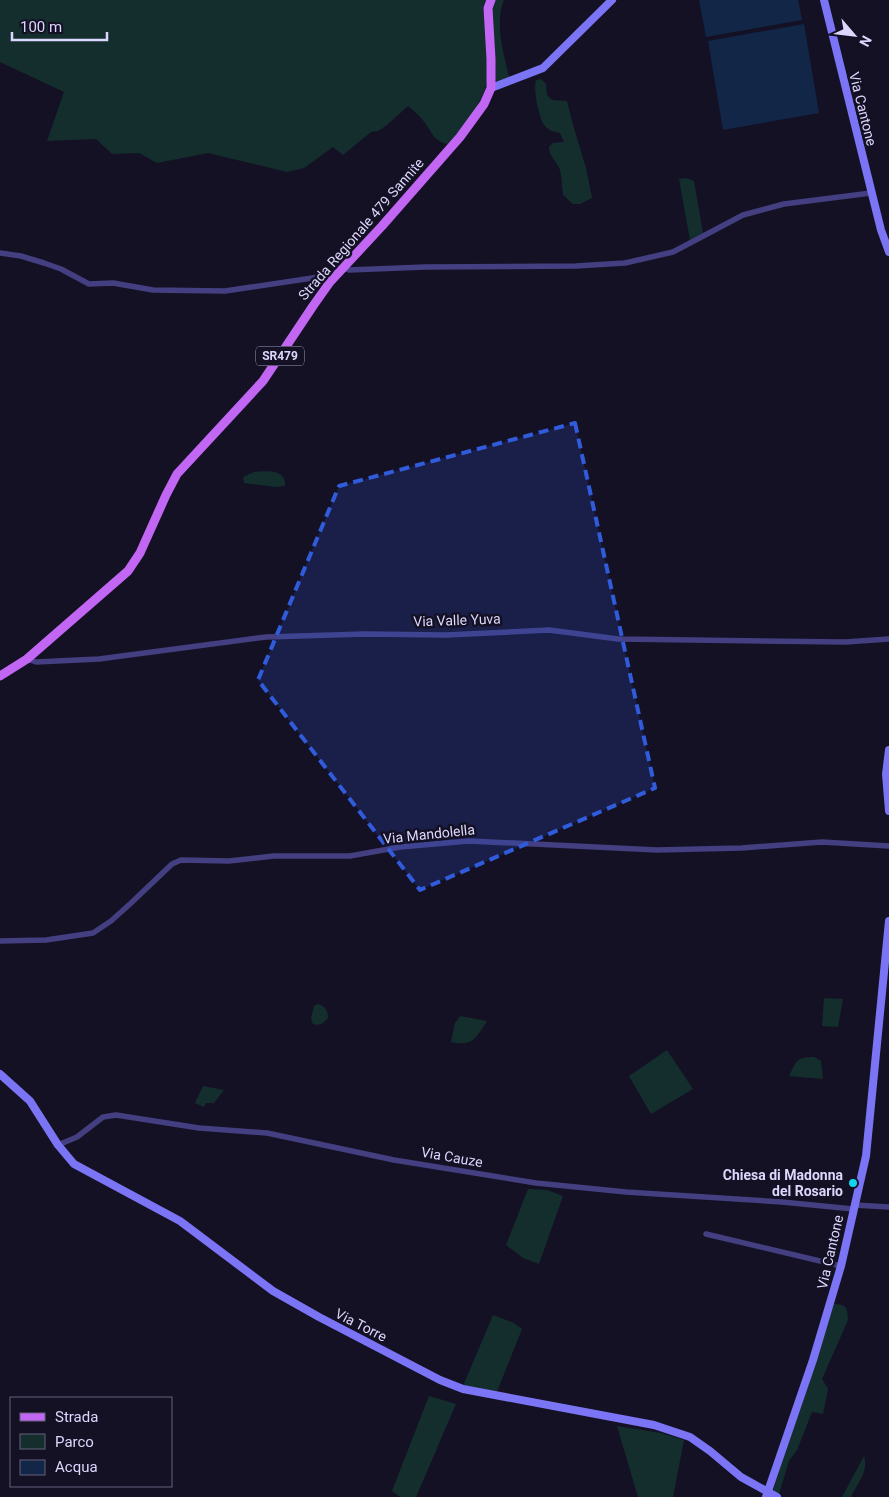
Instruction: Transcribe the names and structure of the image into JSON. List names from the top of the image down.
{
  "streets": {
    "main road": [
      "Via Cantone",
      "Strada Regionale 479 Sannite",
      "SR479",
      "Via Torre"
    ],
    "street": ["Via Valle Yuva", "Via Mandolella", "Via Cauze"]
  },
  "crossings": [
    ["Via Cantone", "Via Cauze"],
    ["Via Cantone", "Via Torre"],
    ["Strada Regionale 479 Sannite", "Via Valle Yuva"],
    ["Via Cauze", "Via Torre"]
  ],
  "places": ["Chiesa di Madonna del Rosario"],
  "legend": ["Strada", "Parco", "Acqua"],
  "scale_bar": "100 m",
  "north": "bottom right"
}
